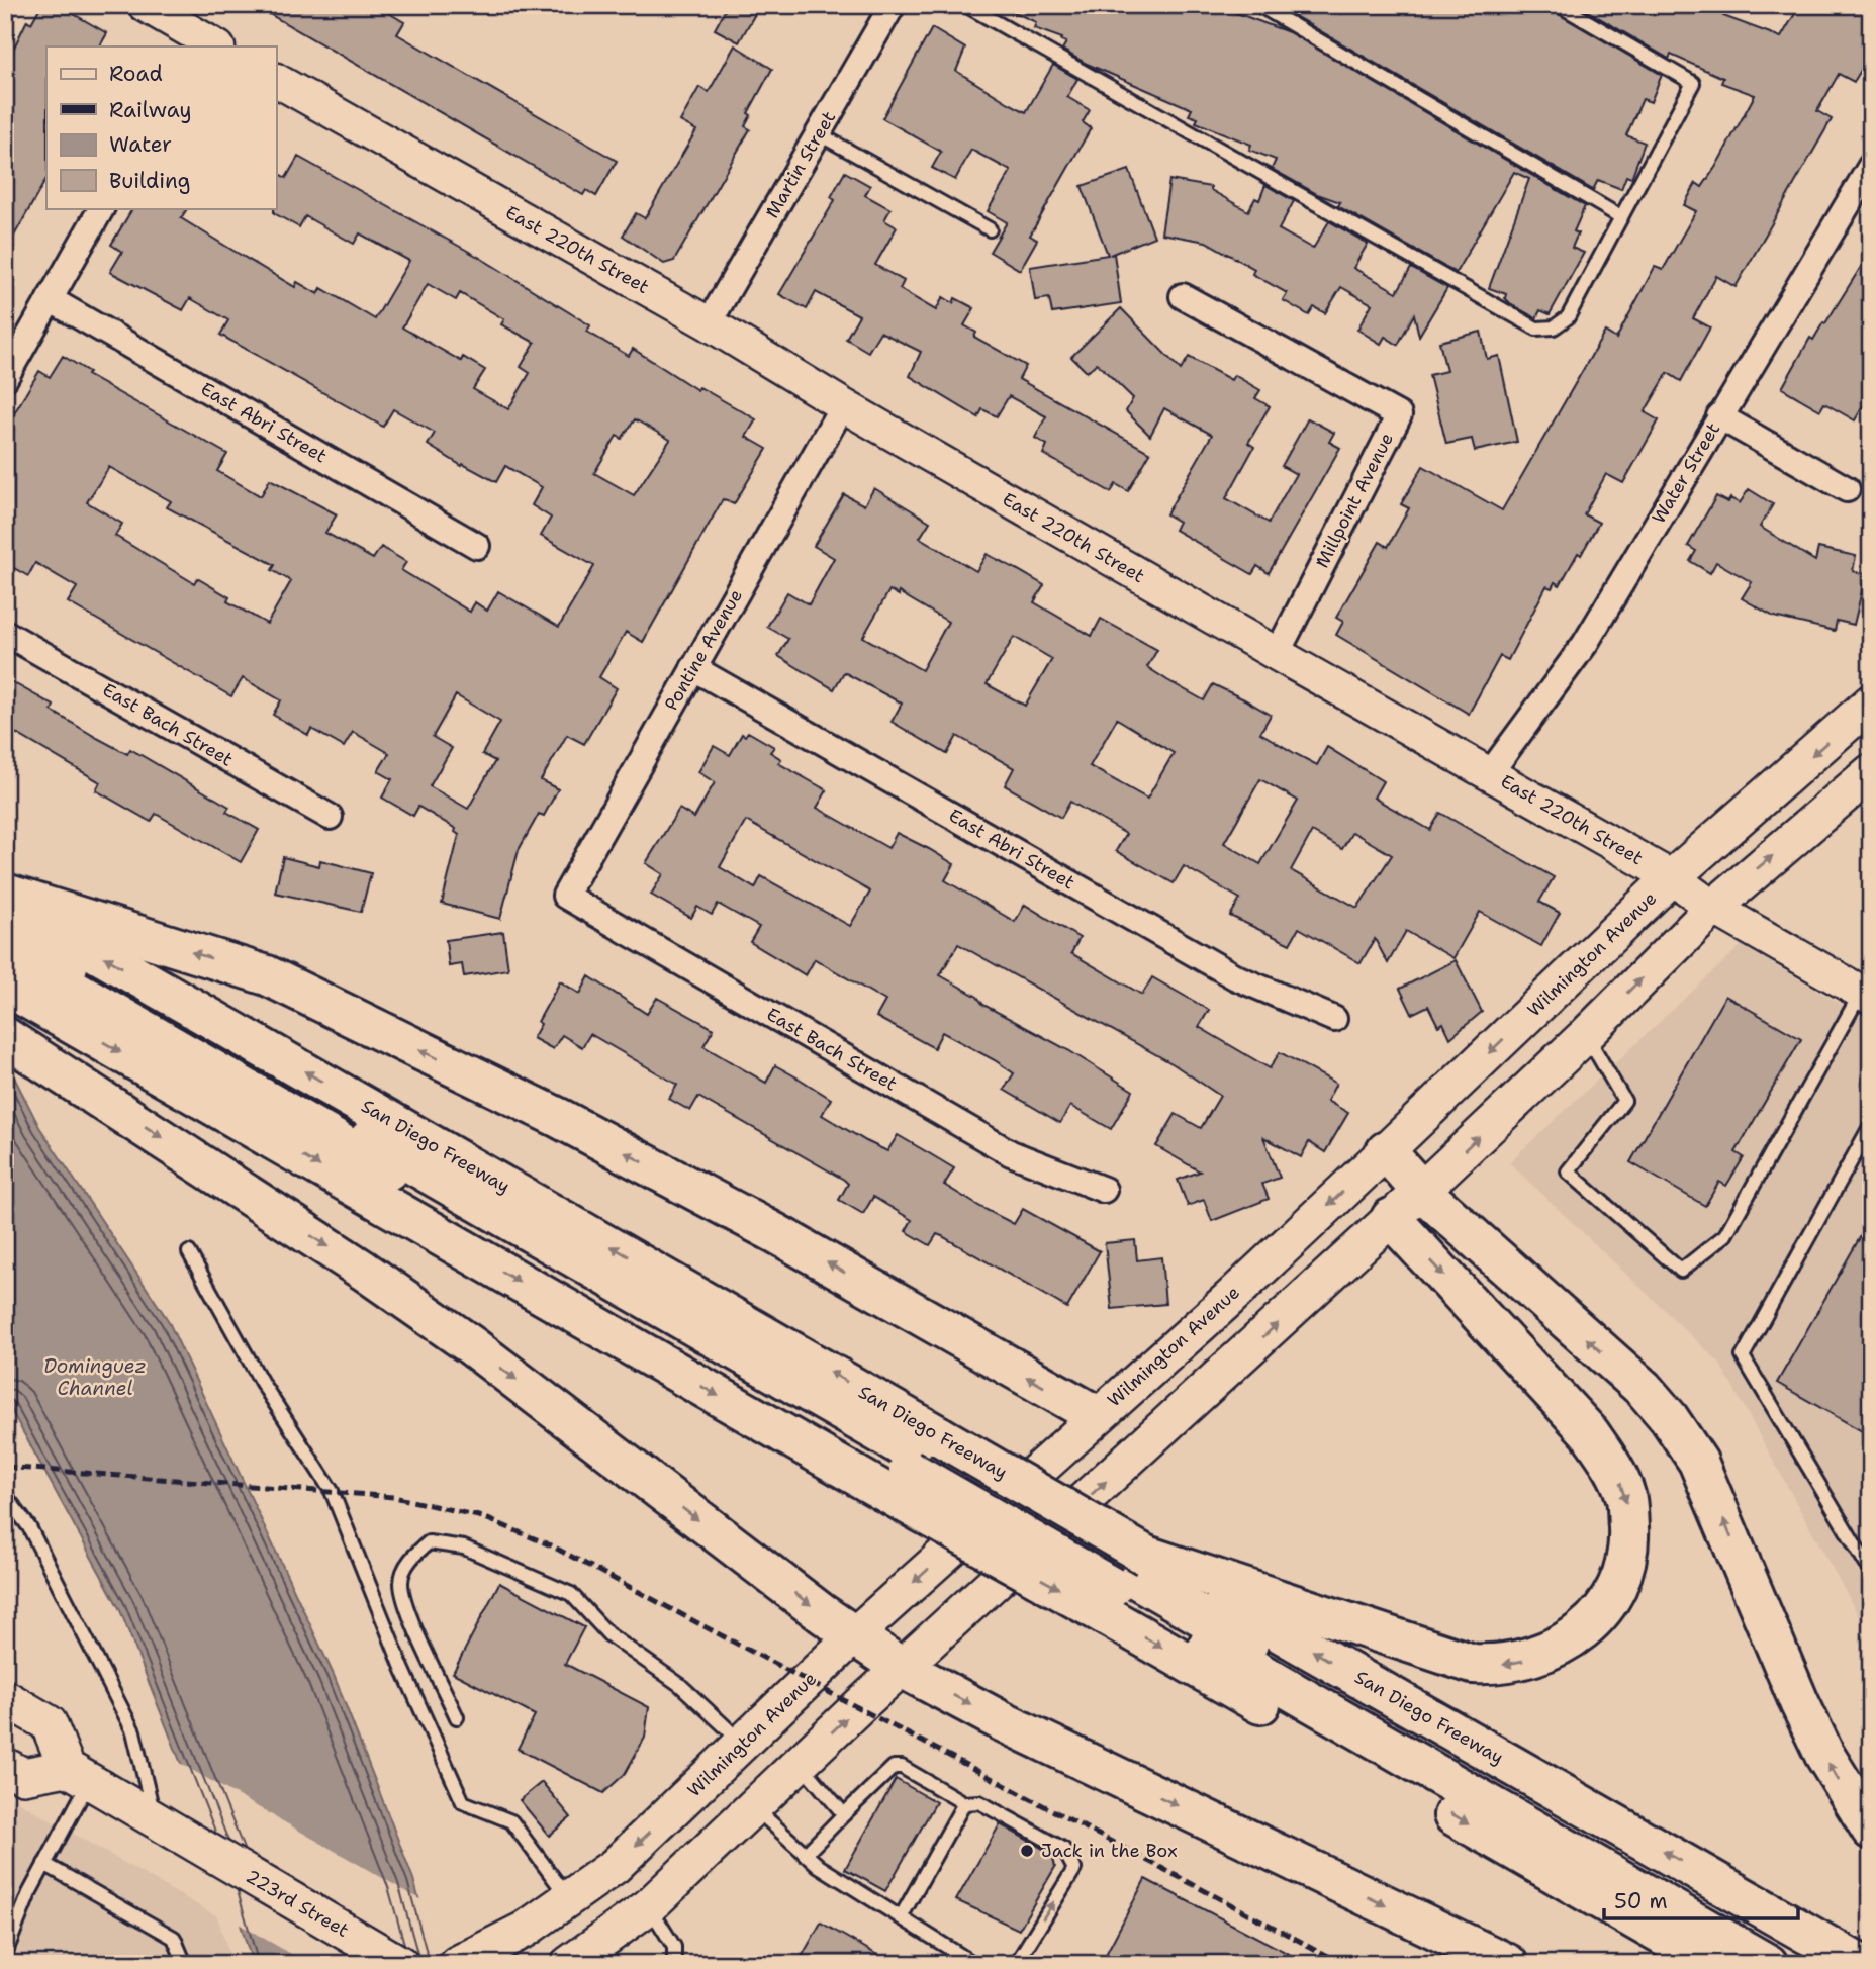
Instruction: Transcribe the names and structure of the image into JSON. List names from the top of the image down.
{
  "streets": {
    "highway": ["San Diego Freeway"],
    "main road": ["Wilmington Avenue", "223rd Street"],
    "street": [
      "Martin Street",
      "East 220th Street",
      "East Abri Street",
      "Water Street",
      "Millpoint Avenue",
      "Pontine Avenue",
      "East Bach Street"
    ]
  },
  "crossings": [
    ["Martin Street", "East 220th Street"],
    ["East 220th Street", "Water Street"],
    ["East 220th Street", "Millpoint Avenue"],
    ["East 220th Street", "Pontine Avenue"],
    ["East 220th Street", "Wilmington Avenue"],
    ["East Abri Street", "Pontine Avenue"],
    ["Pontine Avenue", "East Bach Street"]
  ],
  "water": ["Dominguez Channel"],
  "places": ["Jack in the Box"],
  "legend": [
    "Road",
    "Railway",
    "Water",
    "Building"
  ],
  "scale_bar": "50 m"
}
